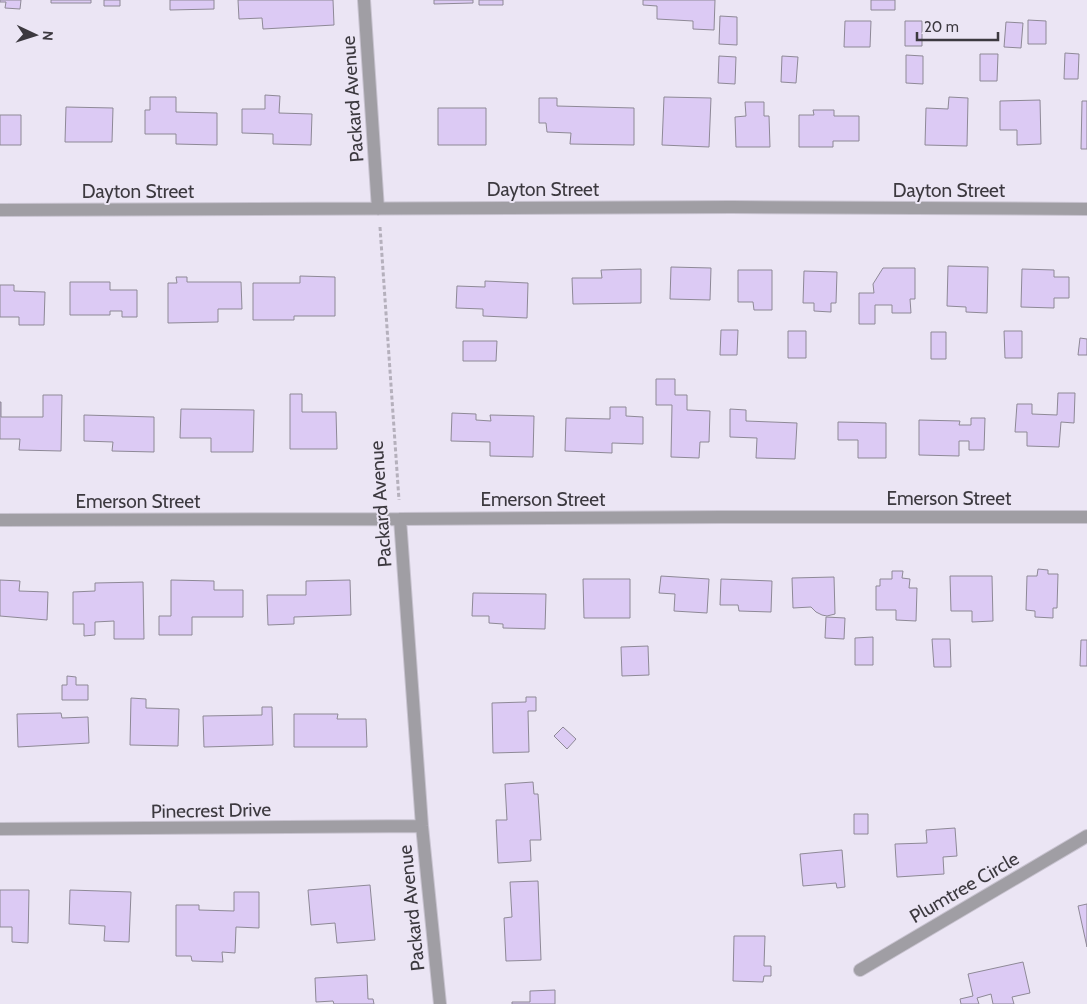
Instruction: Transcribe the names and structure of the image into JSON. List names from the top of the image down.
{
  "streets": {
    "street": [
      "Packard Avenue",
      "Dayton Street",
      "Emerson Street",
      "Pinecrest Drive",
      "Plumtree Circle"
    ]
  },
  "crossings": [
    ["Packard Avenue", "Dayton Street"],
    ["Packard Avenue", "Emerson Street"],
    ["Packard Avenue", "Pinecrest Drive"]
  ],
  "scale_bar": "20 m",
  "north": "right"
}
